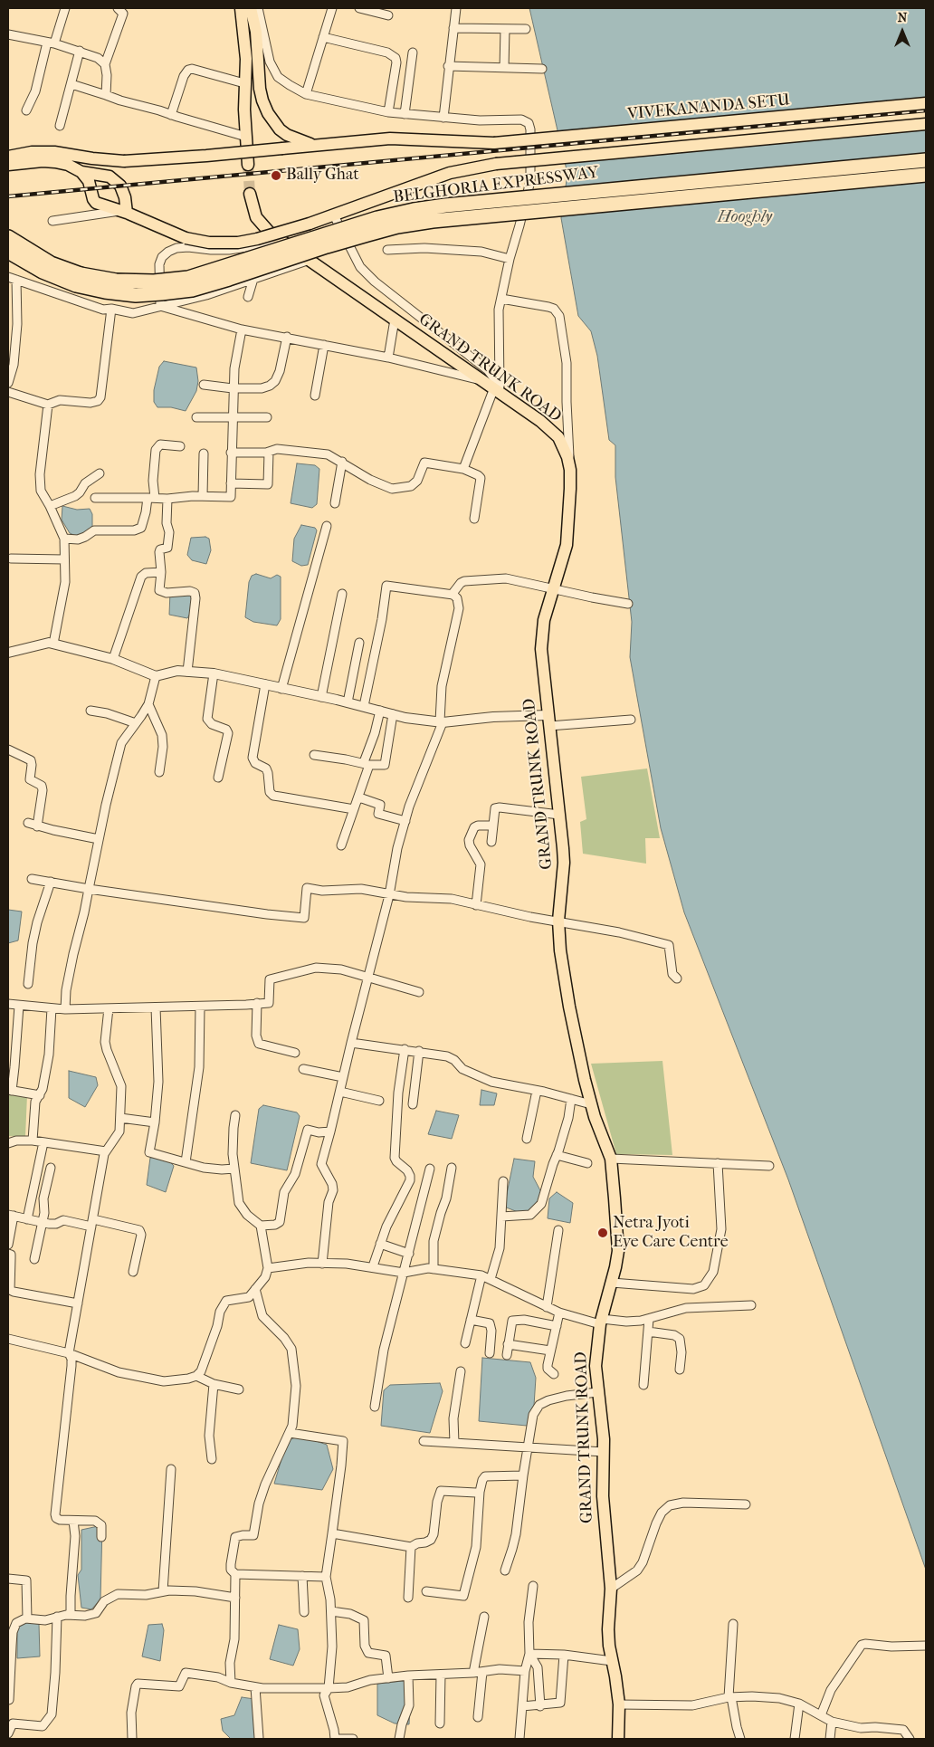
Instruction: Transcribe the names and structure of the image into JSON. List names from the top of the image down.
{
  "streets": {
    "highway": ["BELGHORIA EXPRESSWAY"],
    "main road": ["VIVEKANANDA SETU", "GRAND TRUNK ROAD"]
  },
  "water": ["Hooghly"],
  "places": ["Bally Ghat", "Netra Jyoti Eye Care Centre"],
  "north": "top"
}
